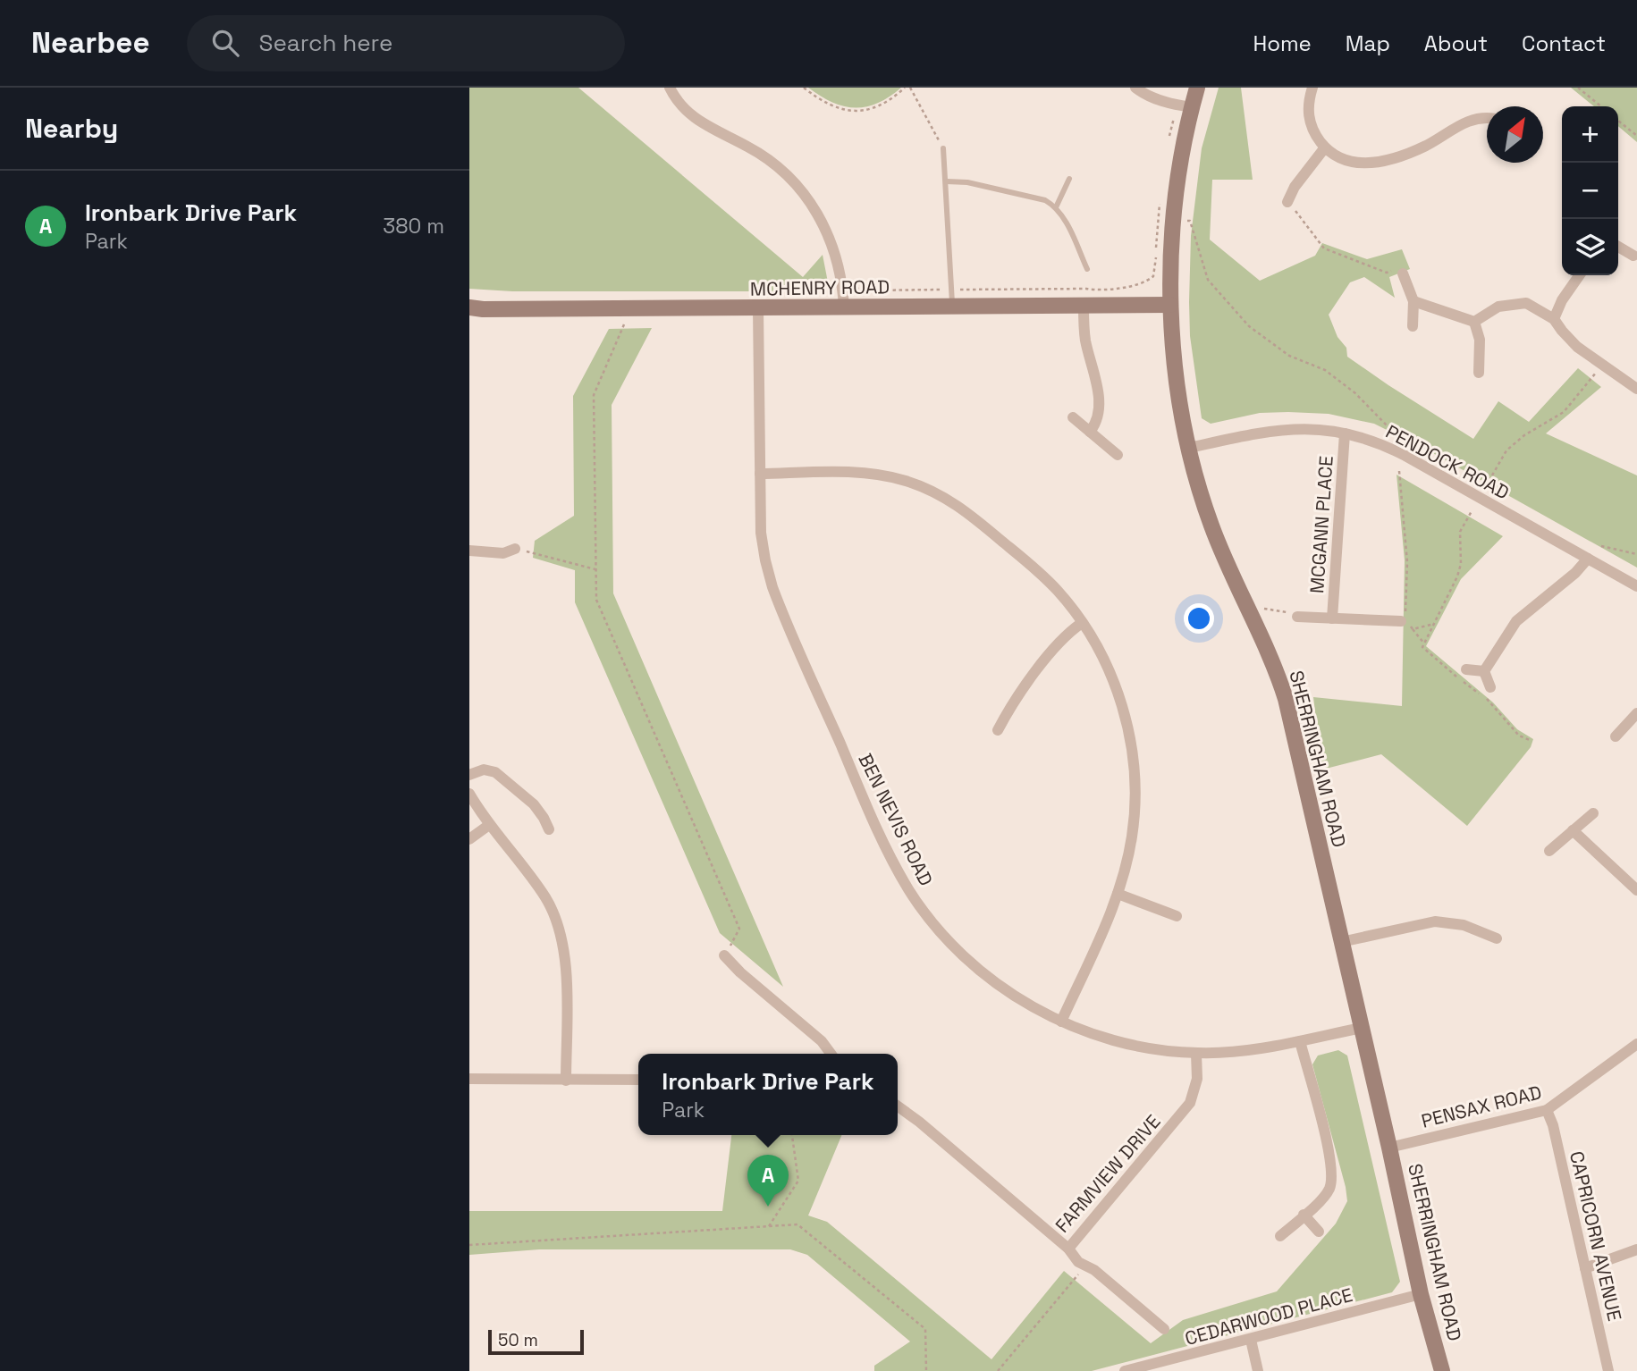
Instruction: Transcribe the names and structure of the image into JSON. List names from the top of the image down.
{
  "streets": {
    "street": [
      "MCHENRY ROAD",
      "PENDOCK ROAD",
      "MCGANN PLACE",
      "SHERRINGHAM ROAD",
      "BEN NEVIS ROAD",
      "PENSAX ROAD",
      "FARMVIEW DRIVE",
      "CAPRICORN AVENUE",
      "CEDARWOOD PLACE"
    ]
  },
  "crossings": [
    ["MCHENRY ROAD", "SHERRINGHAM ROAD"],
    ["MCHENRY ROAD", "BEN NEVIS ROAD"],
    ["PENDOCK ROAD", "MCGANN PLACE"],
    ["PENDOCK ROAD", "SHERRINGHAM ROAD"],
    ["SHERRINGHAM ROAD", "BEN NEVIS ROAD"],
    ["SHERRINGHAM ROAD", "PENSAX ROAD"],
    ["SHERRINGHAM ROAD", "CEDARWOOD PLACE"],
    ["BEN NEVIS ROAD", "FARMVIEW DRIVE"],
    ["PENSAX ROAD", "CAPRICORN AVENUE"]
  ],
  "scale_bar": "50 m",
  "north": "top right",
  "page": {
    "header": "Nearbee",
    "search": "Search here",
    "nav": [
      "Home",
      "Map",
      "About",
      "Contact"
    ],
    "heading": "Nearby",
    "map_buttons": ["+", "−"],
    "list": [
      {
        "mark": "A",
        "name": "Ironbark Drive Park",
        "note": "Park",
        "value": "380 m"
      }
    ],
    "popup": ["Ironbark Drive Park", "Park"],
    "pins": "A",
    "scale": "50 m"
  }
}
